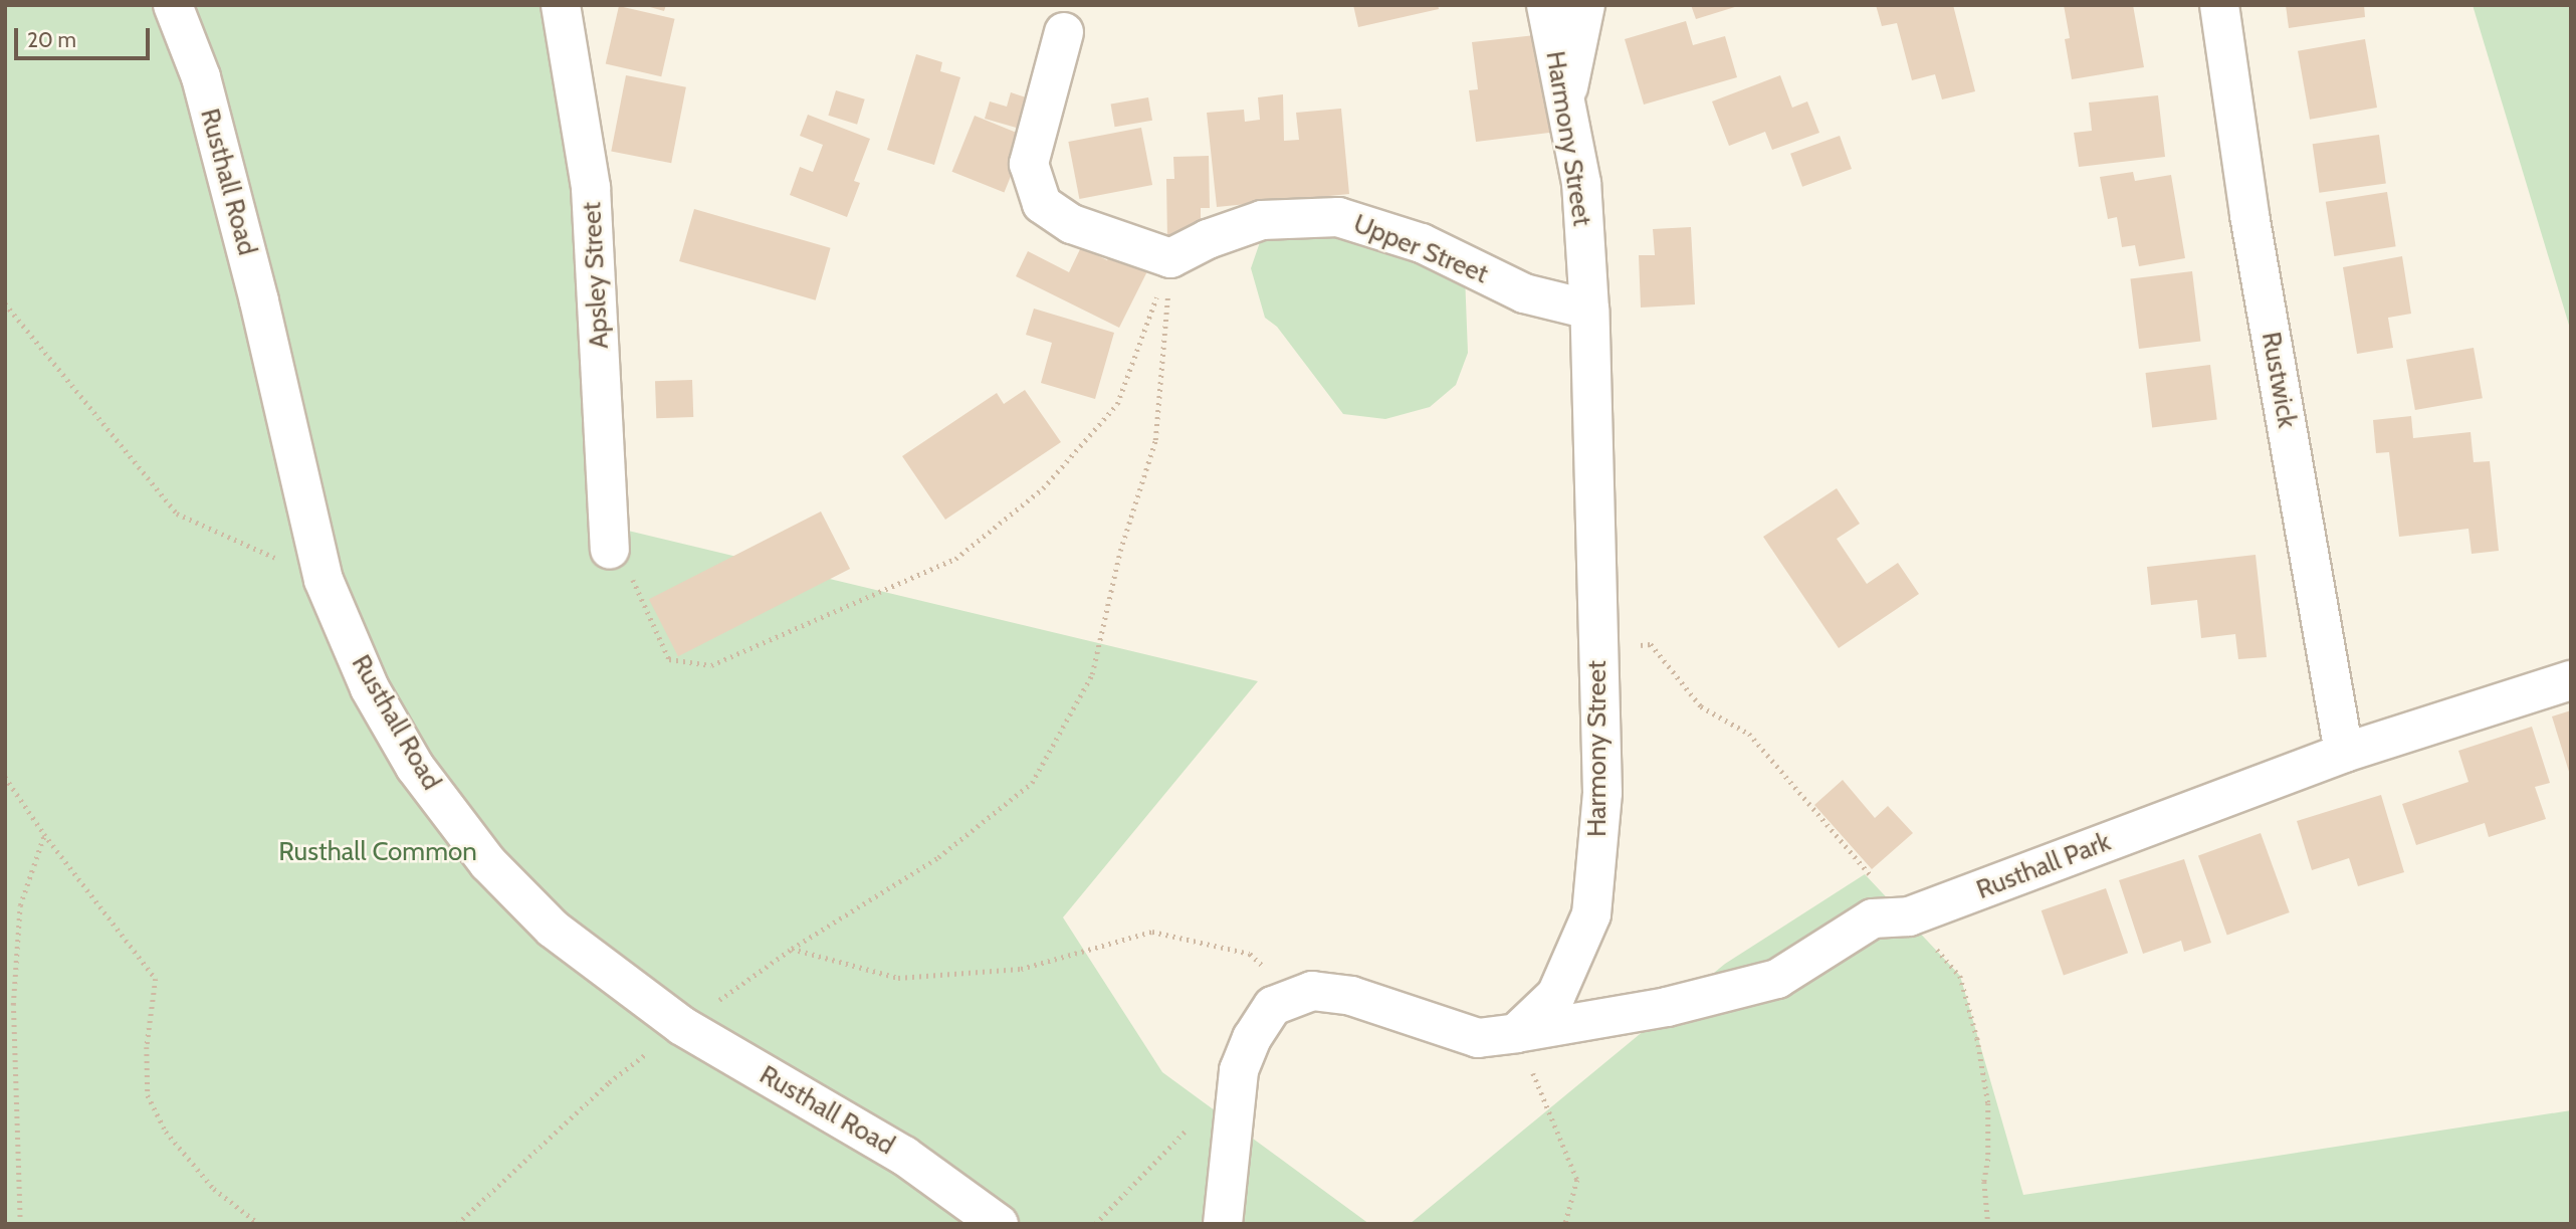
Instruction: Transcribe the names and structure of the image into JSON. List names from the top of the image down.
{
  "streets": {
    "street": [
      "Harmony Street",
      "Rusthall Road",
      "Upper Street",
      "Apsley Street",
      "Rustwick",
      "Rusthall Park"
    ]
  },
  "crossings": [
    ["Harmony Street", "Upper Street"],
    ["Harmony Street", "Rusthall Park"],
    ["Rustwick", "Rusthall Park"]
  ],
  "parks": ["Rusthall Common"],
  "scale_bar": "20 m"
}
